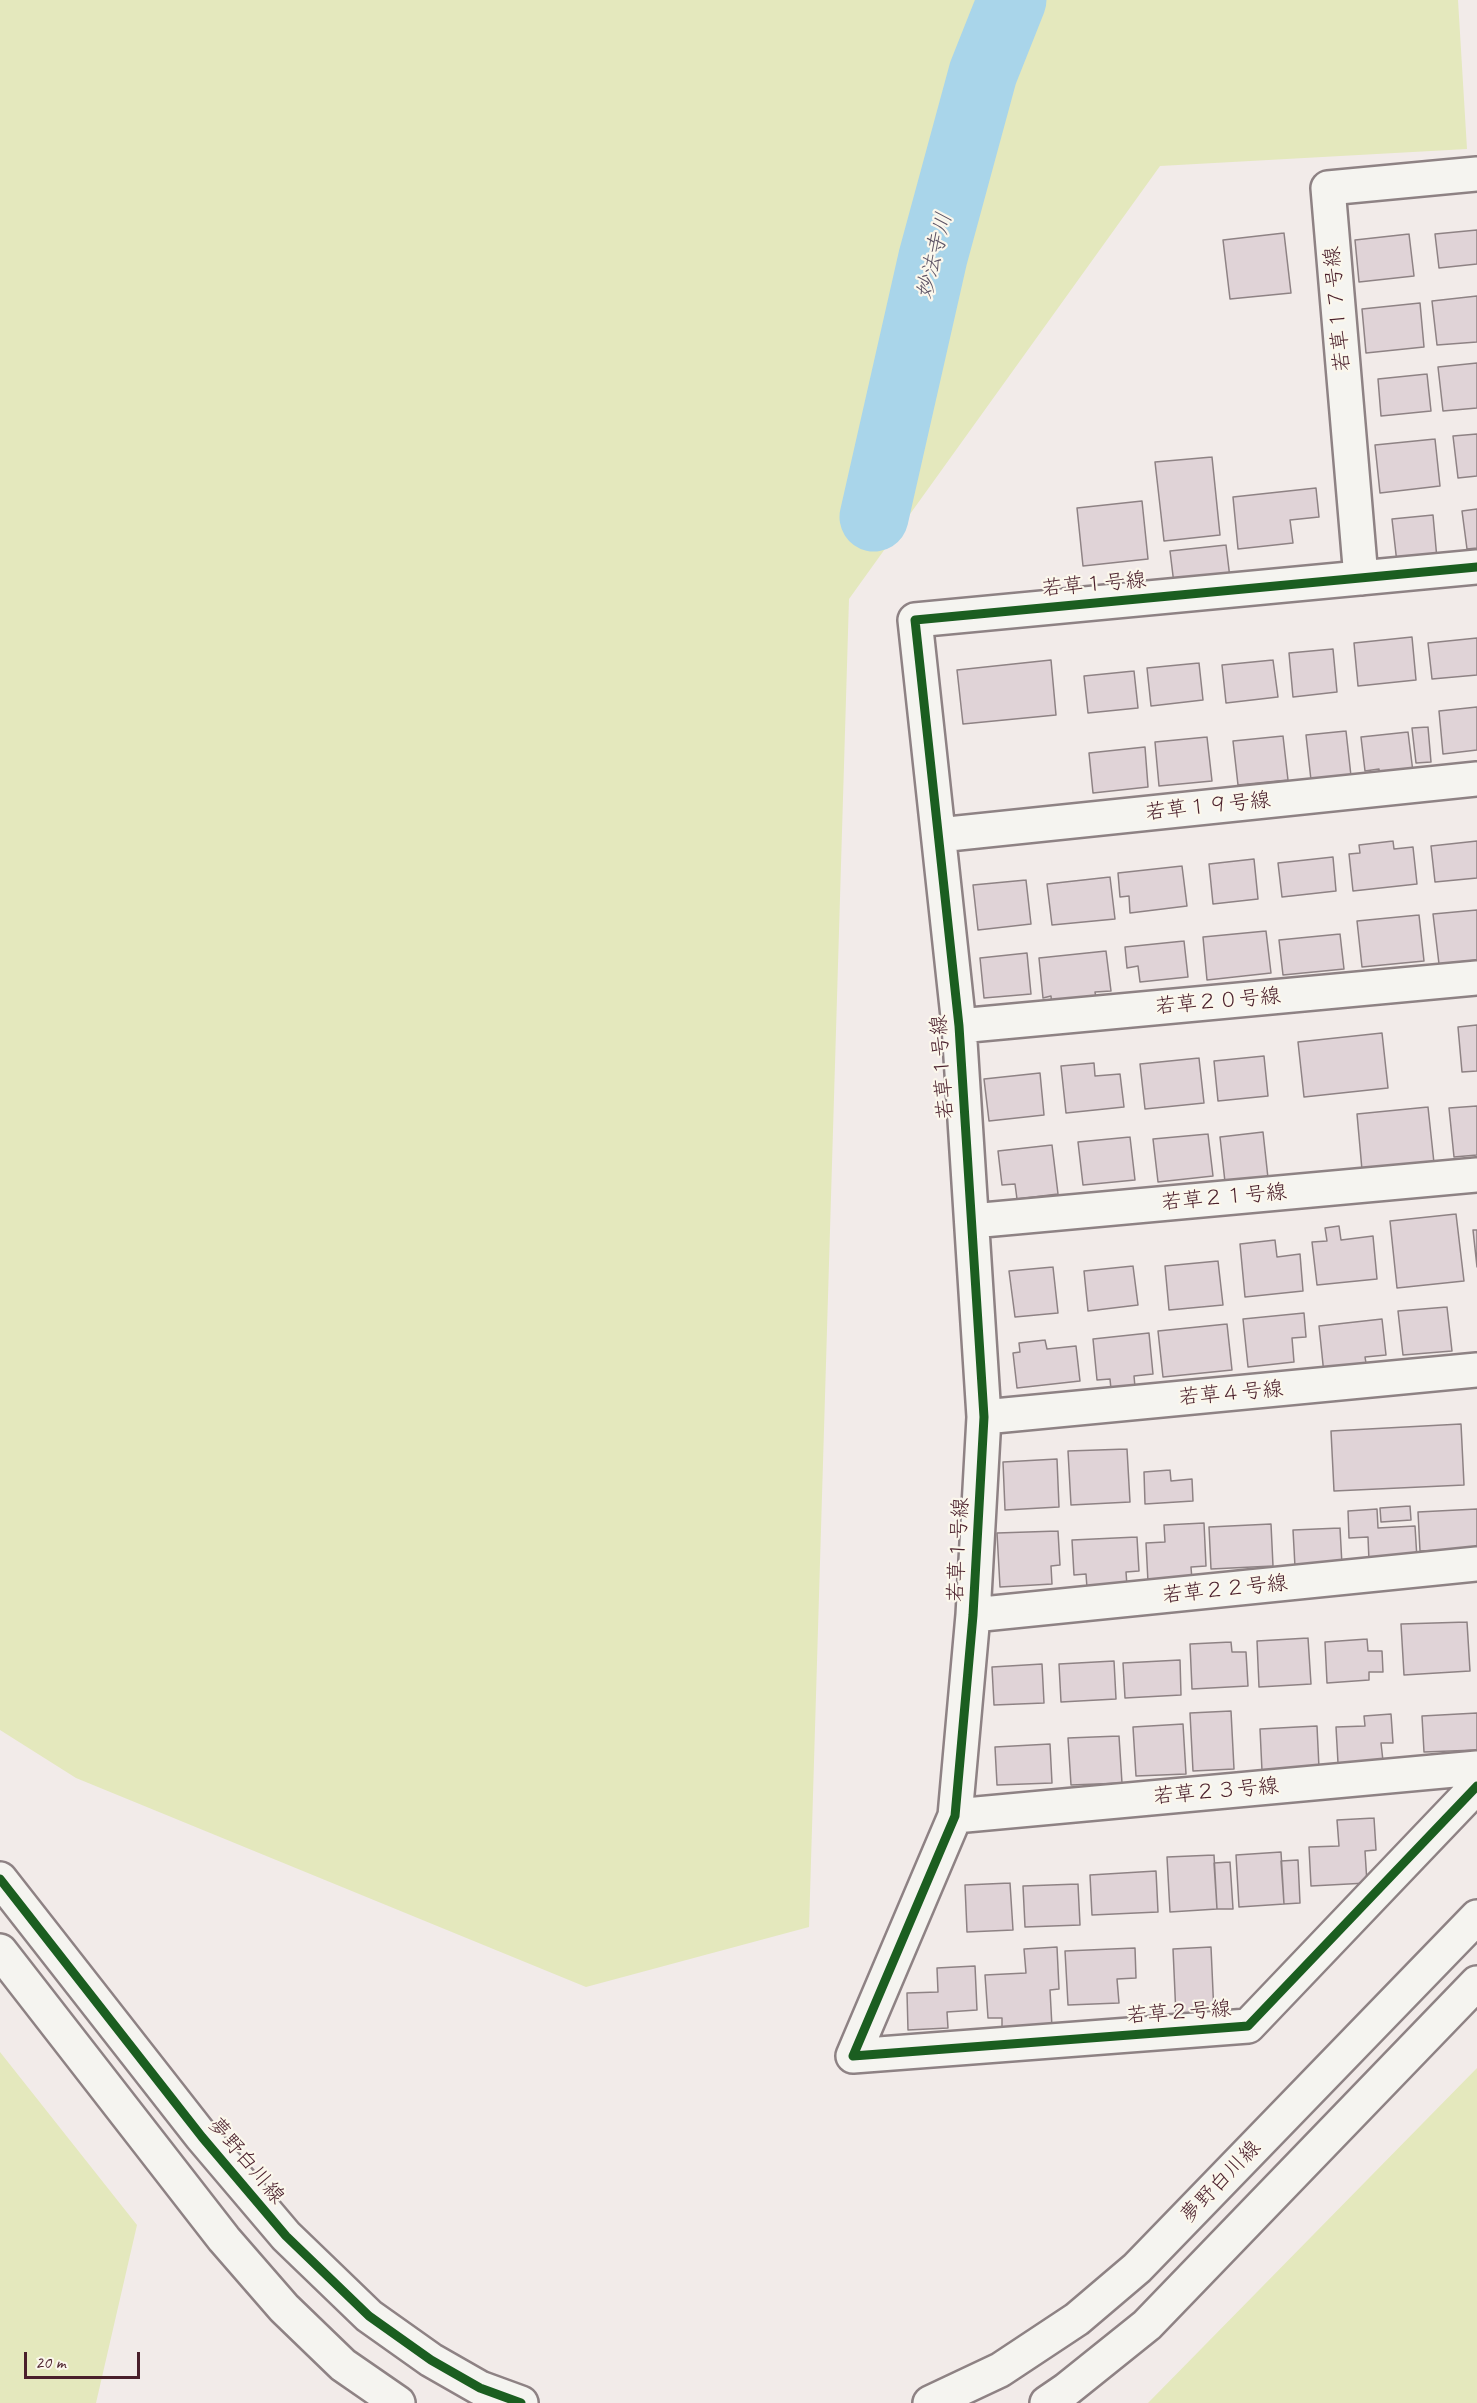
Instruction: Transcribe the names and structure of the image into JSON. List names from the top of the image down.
{
  "streets": {
    "street": [
      "若草１７号線",
      "若草１号線",
      "若草１９号線",
      "若草２０号線",
      "若草２１号線",
      "若草４号線",
      "若草２２号線",
      "若草２３号線",
      "若草２号線",
      "夢野白川線"
    ]
  },
  "crossings": [
    ["若草１７号線", "若草１号線"],
    ["若草１号線", "若草１９号線"],
    ["若草１号線", "若草２０号線"],
    ["若草１号線", "若草２１号線"],
    ["若草１号線", "若草４号線"],
    ["若草１号線", "若草２２号線"],
    ["若草１号線", "若草２３号線"],
    ["若草１号線", "若草２号線"]
  ],
  "water": ["妙法寺川"],
  "scale_bar": "20 m"
}
